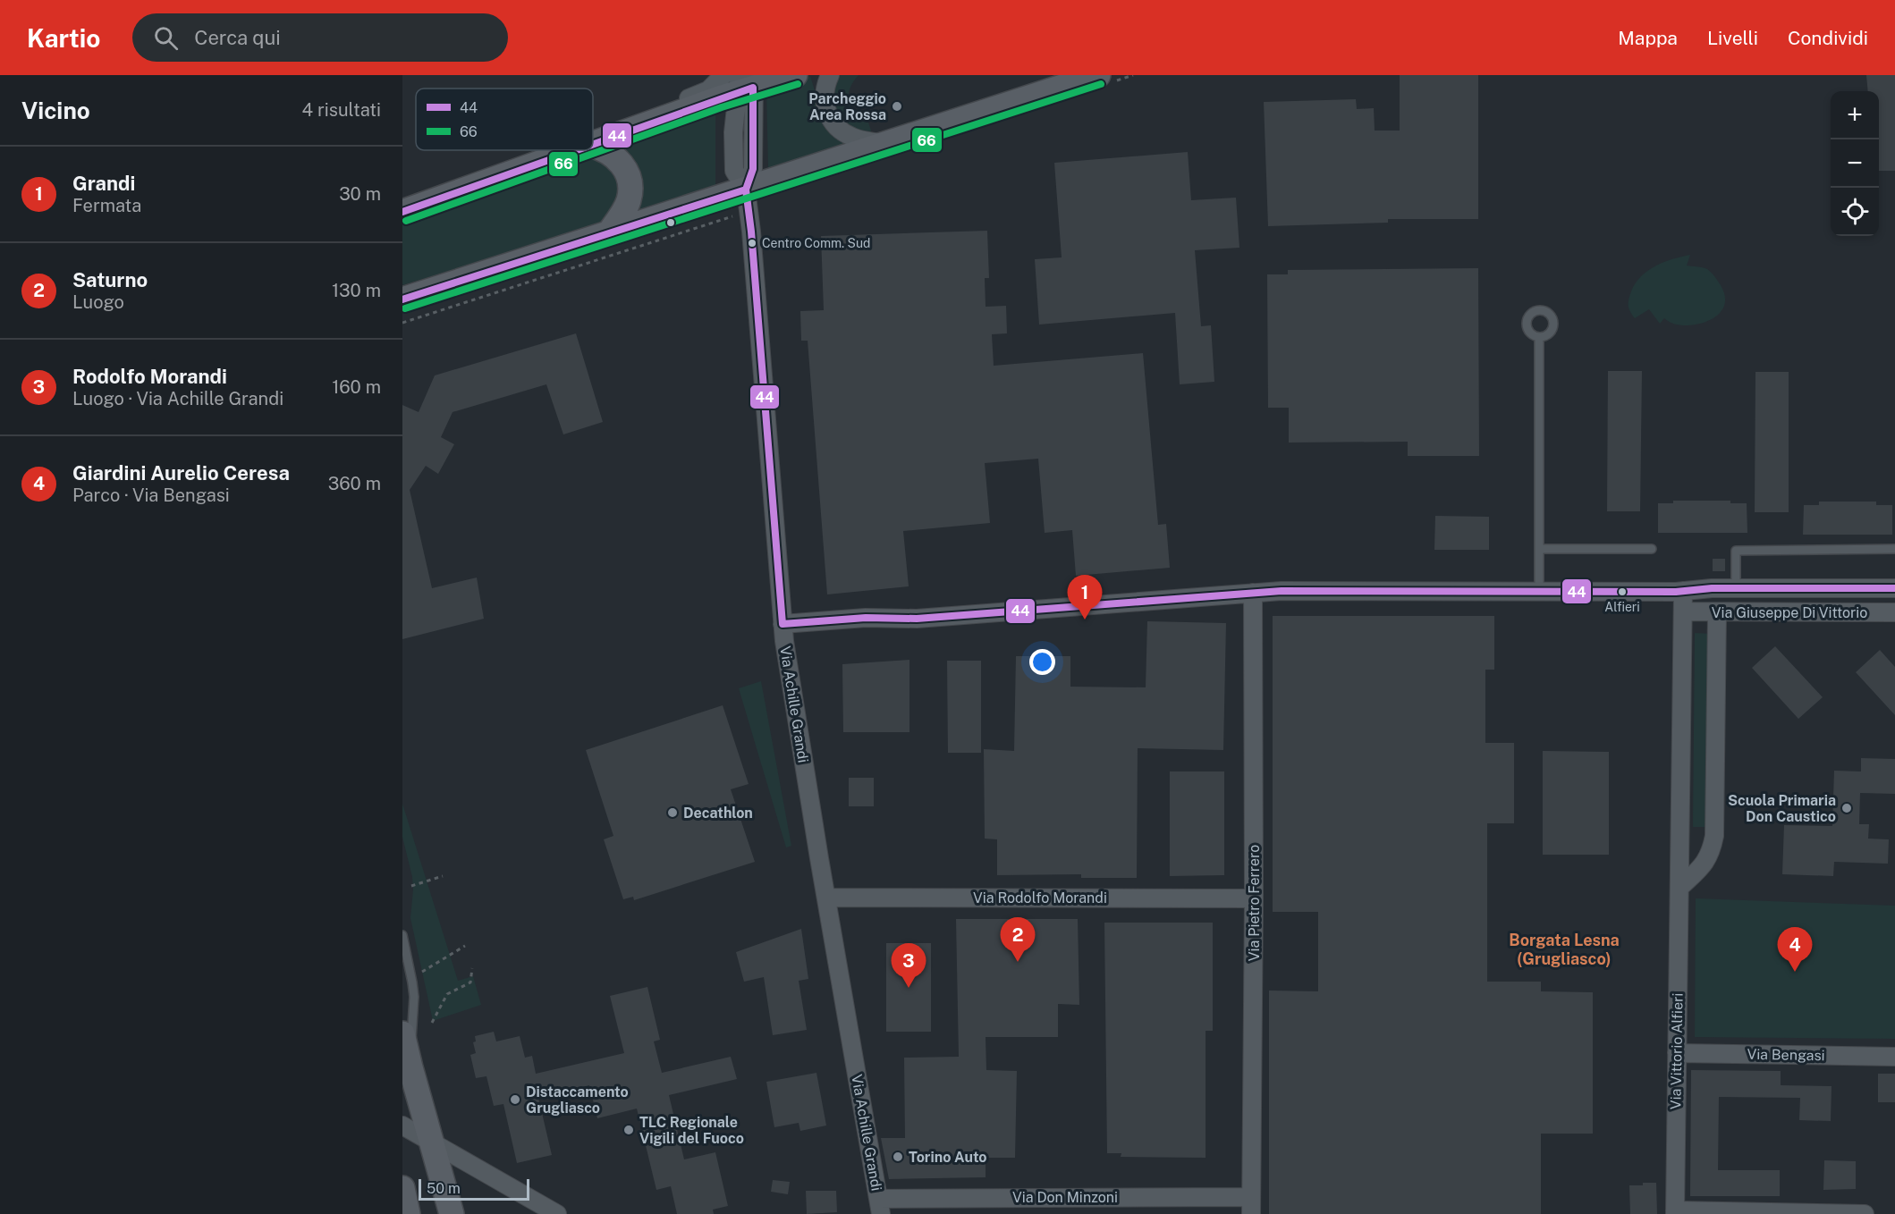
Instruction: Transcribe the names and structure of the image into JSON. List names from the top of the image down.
{
  "streets": {
    "street": [
      "Via Giuseppe Di Vittorio",
      "Via Achille Grandi",
      "Via Rodolfo Morandi",
      "Via Pietro Ferrero",
      "Via Vittorio Alfieri",
      "Via Bengasi",
      "Via Don Minzoni"
    ]
  },
  "crossings": [
    ["Via Giuseppe Di Vittorio", "Via Achille Grandi"],
    ["Via Giuseppe Di Vittorio", "Via Pietro Ferrero"],
    ["Via Giuseppe Di Vittorio", "Via Vittorio Alfieri"],
    ["Via Achille Grandi", "Via Rodolfo Morandi"],
    ["Via Achille Grandi", "Via Don Minzoni"],
    ["Via Rodolfo Morandi", "Via Pietro Ferrero"],
    ["Via Pietro Ferrero", "Via Don Minzoni"],
    ["Via Vittorio Alfieri", "Via Bengasi"]
  ],
  "districts": ["Borgata Lesna (Grugliasco)"],
  "places": [
    "Parcheggio Area Rossa",
    "Centro Comm. Sud",
    "Alfieri",
    "Scuola Primaria Don Caustico",
    "Decathlon",
    "Distaccamento Grugliasco",
    "TLC Regionale Vigili del Fuoco",
    "Torino Auto"
  ],
  "lines": ["transit line 66", "transit line 44"],
  "legend": ["44", "66"],
  "scale_bar": "50 m",
  "page": {
    "header": "Kartio",
    "search": "Cerca qui",
    "nav": ["Mappa", "Livelli", "Condividi"],
    "heading": ["Vicino", "4 risultati"],
    "map_buttons": ["+", "−"],
    "list": [
      {
        "mark": "1",
        "name": "Grandi",
        "note": "Fermata",
        "value": "30 m"
      },
      {
        "mark": "2",
        "name": "Saturno",
        "note": "Luogo",
        "value": "130 m"
      },
      {
        "mark": "3",
        "name": "Rodolfo Morandi",
        "note": "Luogo · Via Achille Grandi",
        "value": "160 m"
      },
      {
        "mark": "4",
        "name": "Giardini Aurelio Ceresa",
        "note": "Parco · Via Bengasi",
        "value": "360 m"
      }
    ],
    "pins": [
      "1",
      "2",
      "4",
      "3"
    ],
    "scale": "50 m"
  }
}
